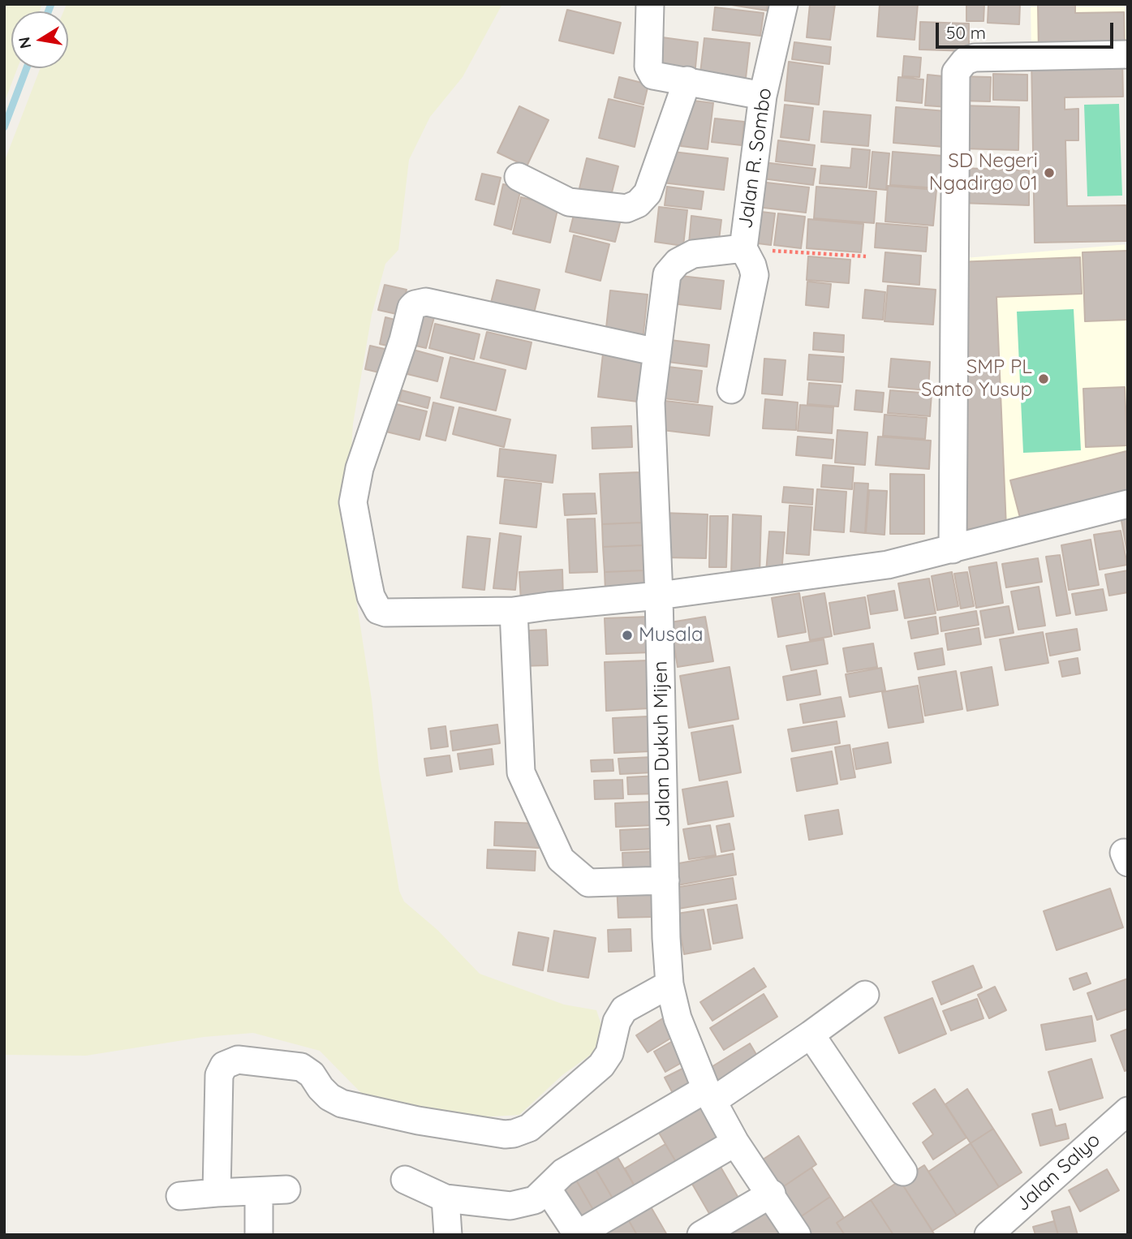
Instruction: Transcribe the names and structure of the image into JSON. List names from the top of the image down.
{
  "streets": {
    "street": ["Jalan R. Sombo", "Jalan Dukuh Mijen", "Jalan Salyo"]
  },
  "crossings": [
    ["Jalan R. Sombo", "Jalan Dukuh Mijen"]
  ],
  "places": ["SD Negeri Ngadirgo 01", "SMP PL Santo Yusup", "Musala"],
  "scale_bar": "50 m",
  "north": "left"
}
